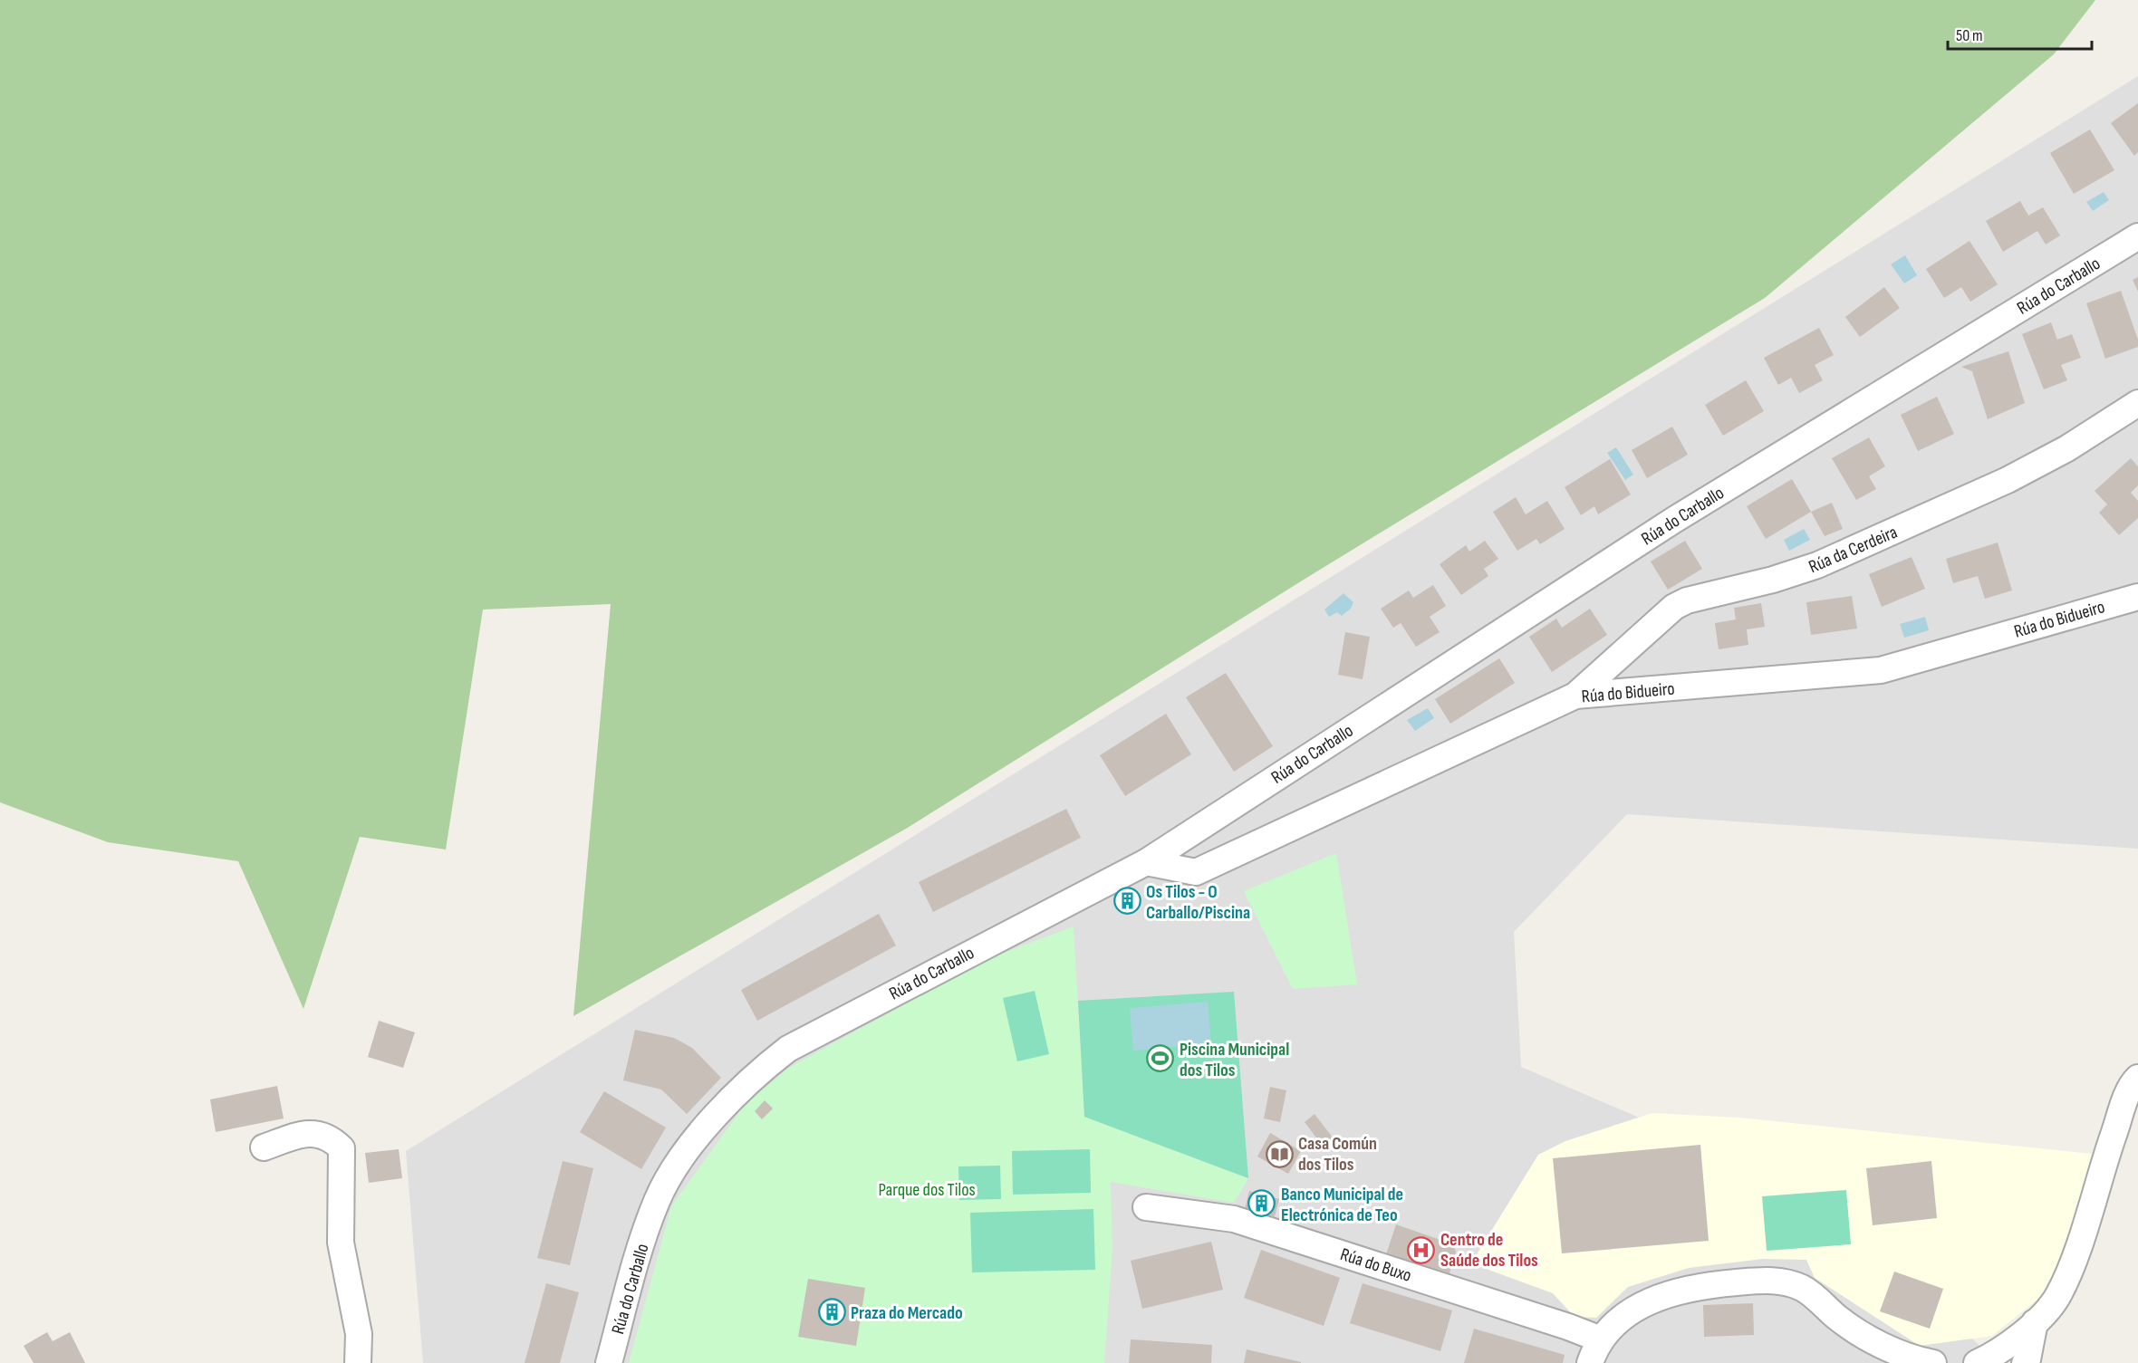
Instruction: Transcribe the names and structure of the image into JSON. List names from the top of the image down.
{
  "streets": {
    "street": [
      "Rúa do Carballo",
      "Rúa da Cerdeira",
      "Rúa do Bidueiro",
      "Rúa do Buxo"
    ]
  },
  "crossings": [
    ["Rúa do Carballo", "Rúa do Bidueiro"],
    ["Rúa da Cerdeira", "Rúa do Bidueiro"]
  ],
  "parks": ["Parque dos Tilos"],
  "places": {
    "building": ["Os Tilos - O Carballo/Piscina", "Banco Municipal de Electrónica de Teo", "Praza do Mercado"],
    "sports": ["Piscina Municipal dos Tilos"],
    "library": ["Casa Común dos Tilos"],
    "hospital": ["Centro de Saúde dos Tilos"]
  },
  "scale_bar": "50 m"
}
